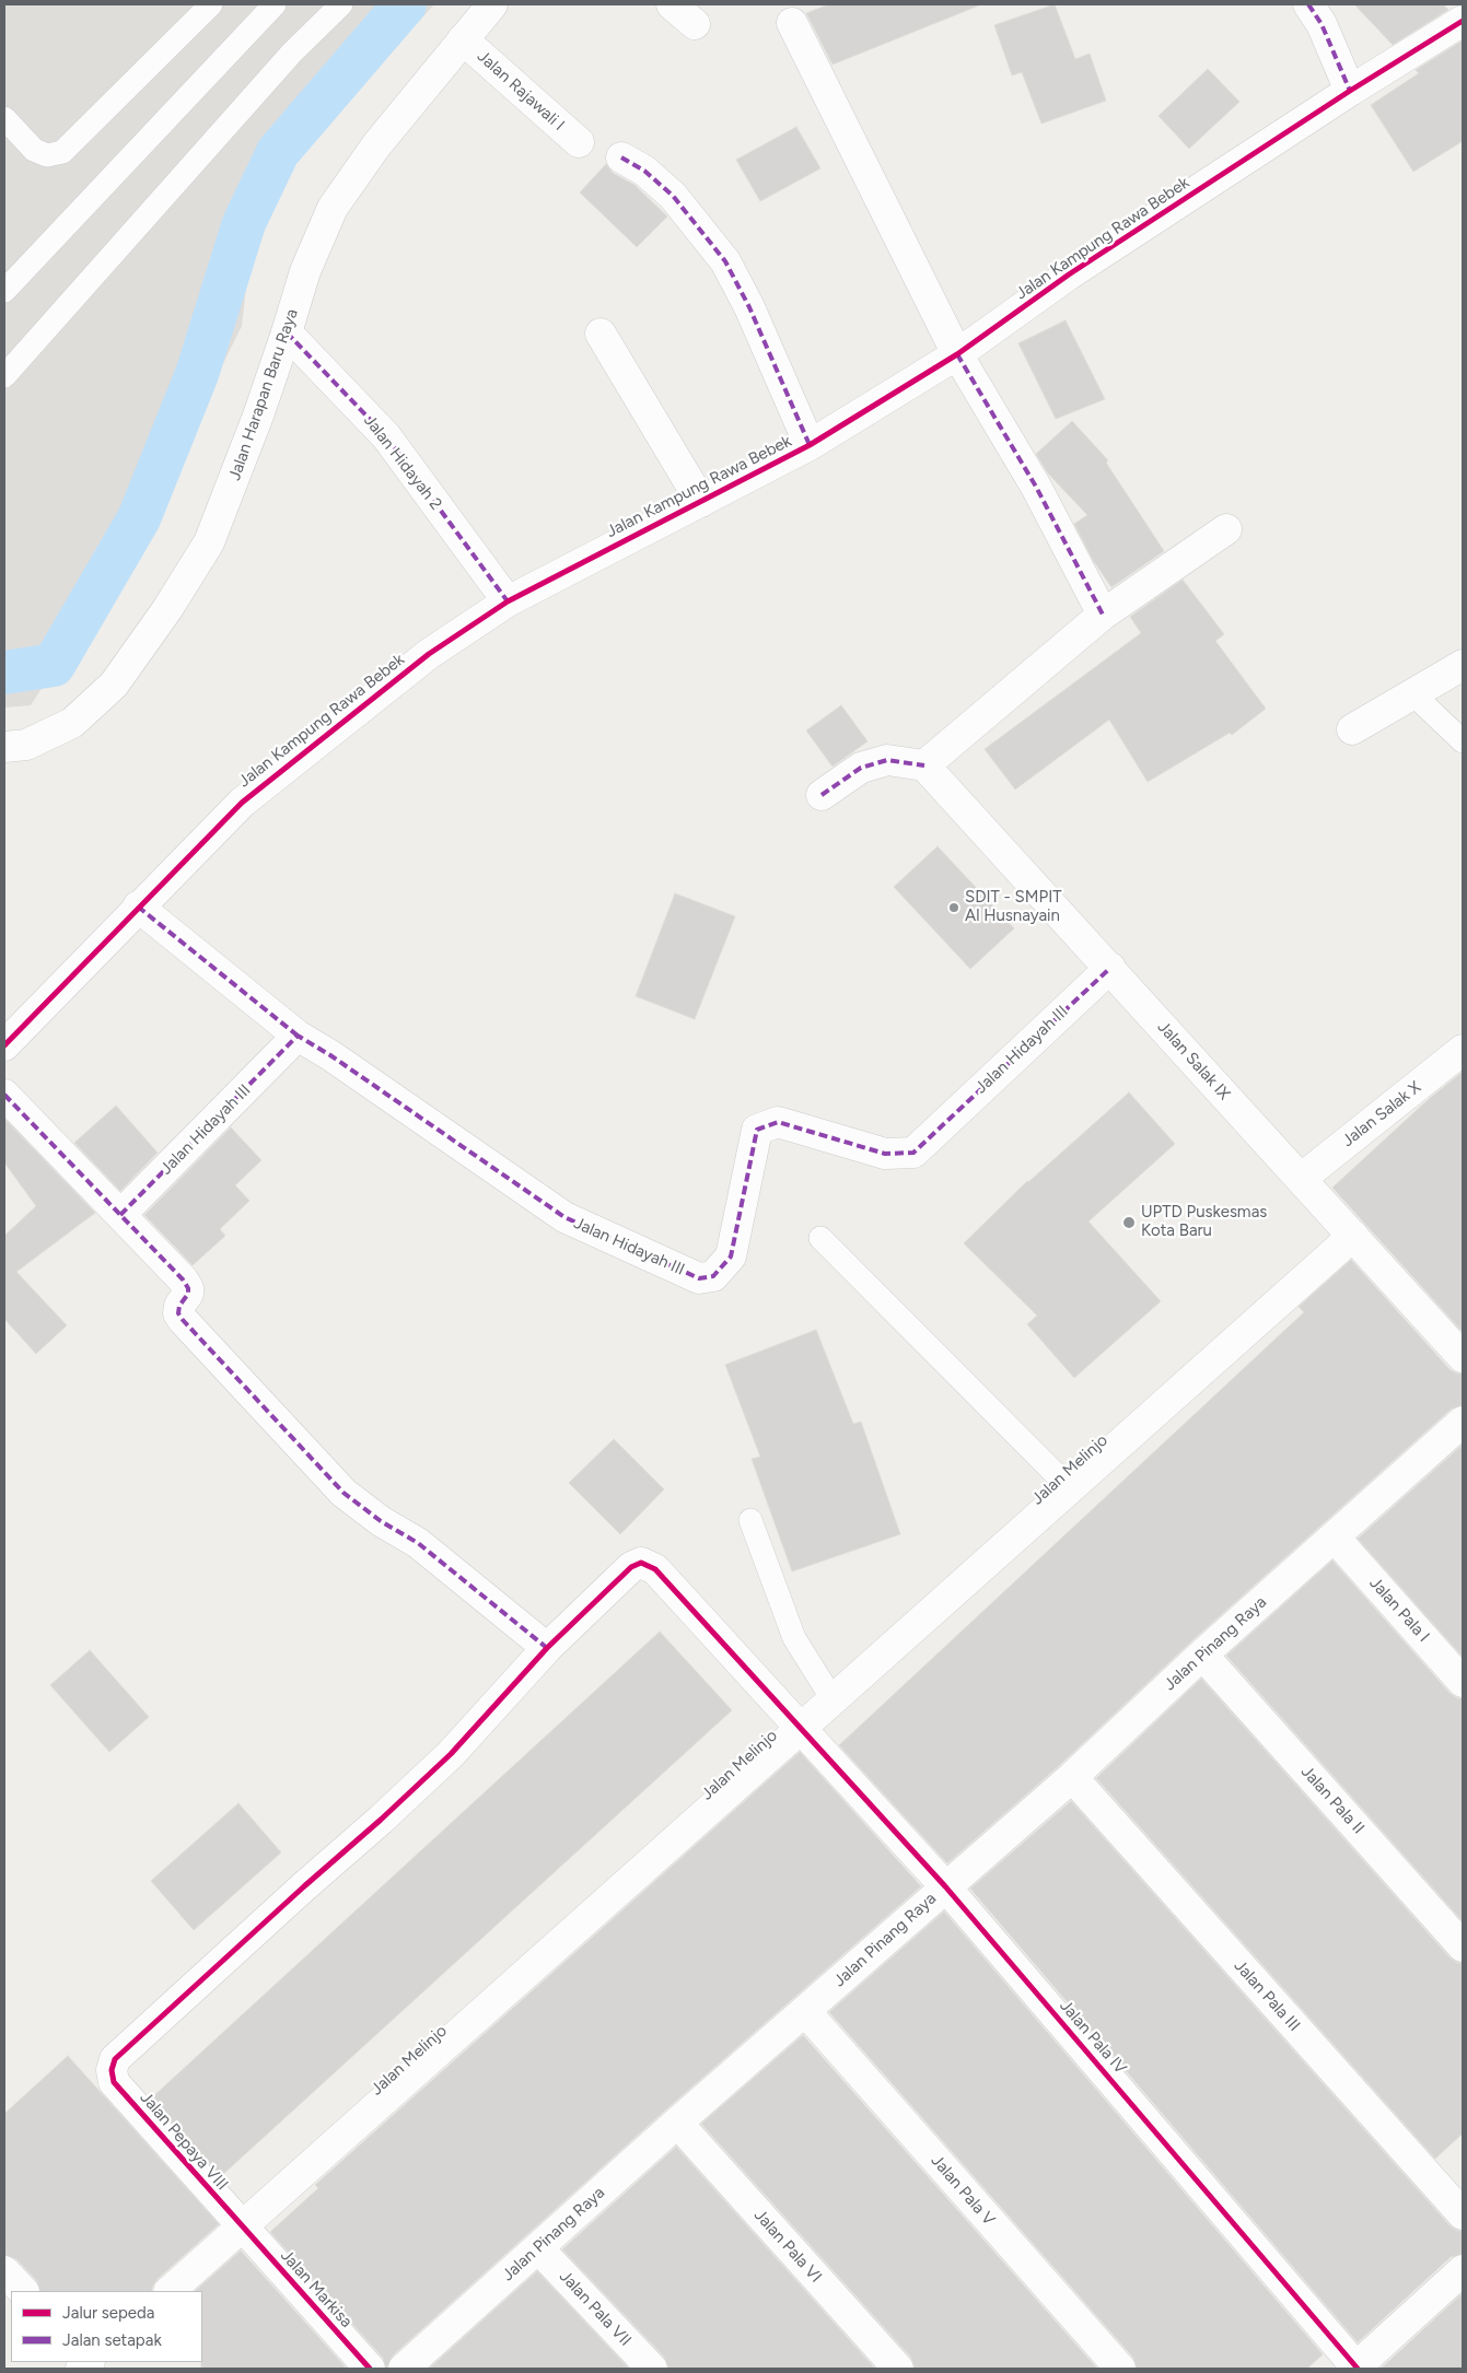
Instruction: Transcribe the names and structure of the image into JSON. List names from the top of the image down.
{
  "streets": {
    "street": [
      "Jalan Rajawali I",
      "Jalan Kampung Rawa Bebek",
      "Jalan Harapan Baru Raya",
      "Jalan Hidayah 2",
      "Jalan Hidayah III",
      "Jalan Salak IX",
      "Jalan Salak X",
      "Jalan Melinjo",
      "Jalan Pala I",
      "Jalan Pinang Raya",
      "Jalan Pala II",
      "Jalan Pala III",
      "Jalan Pala IV",
      "Jalan Pepaya VIII",
      "Jalan Pala V",
      "Jalan Pala VI",
      "Jalan Markisa",
      "Jalan Pala VII"
    ]
  },
  "crossings": [
    ["Jalan Rajawali I", "Jalan Harapan Baru Raya"],
    ["Jalan Kampung Rawa Bebek", "Jalan Hidayah 2"],
    ["Jalan Harapan Baru Raya", "Jalan Hidayah 2"],
    ["Jalan Hidayah III", "Jalan Salak IX"],
    ["Jalan Salak IX", "Jalan Salak X"],
    ["Jalan Salak IX", "Jalan Melinjo"],
    ["Jalan Melinjo", "Jalan Pala IV"],
    ["Jalan Melinjo", "Jalan Pepaya VIII"],
    ["Jalan Melinjo", "Jalan Markisa"],
    ["Jalan Pala I", "Jalan Pinang Raya"],
    ["Jalan Pinang Raya", "Jalan Pala II"],
    ["Jalan Pinang Raya", "Jalan Pala III"],
    ["Jalan Pinang Raya", "Jalan Pala IV"],
    ["Jalan Pinang Raya", "Jalan Pala V"],
    ["Jalan Pinang Raya", "Jalan Pala VI"],
    ["Jalan Pinang Raya", "Jalan Pala VII"],
    ["Jalan Pala IV", "Jalan Pepaya VIII"],
    ["Jalan Pepaya VIII", "Jalan Markisa"]
  ],
  "places": ["SDIT - SMPIT Al Husnayain", "UPTD Puskesmas Kota Baru"],
  "legend": ["Jalur sepeda", "Jalan setapak"]
}
